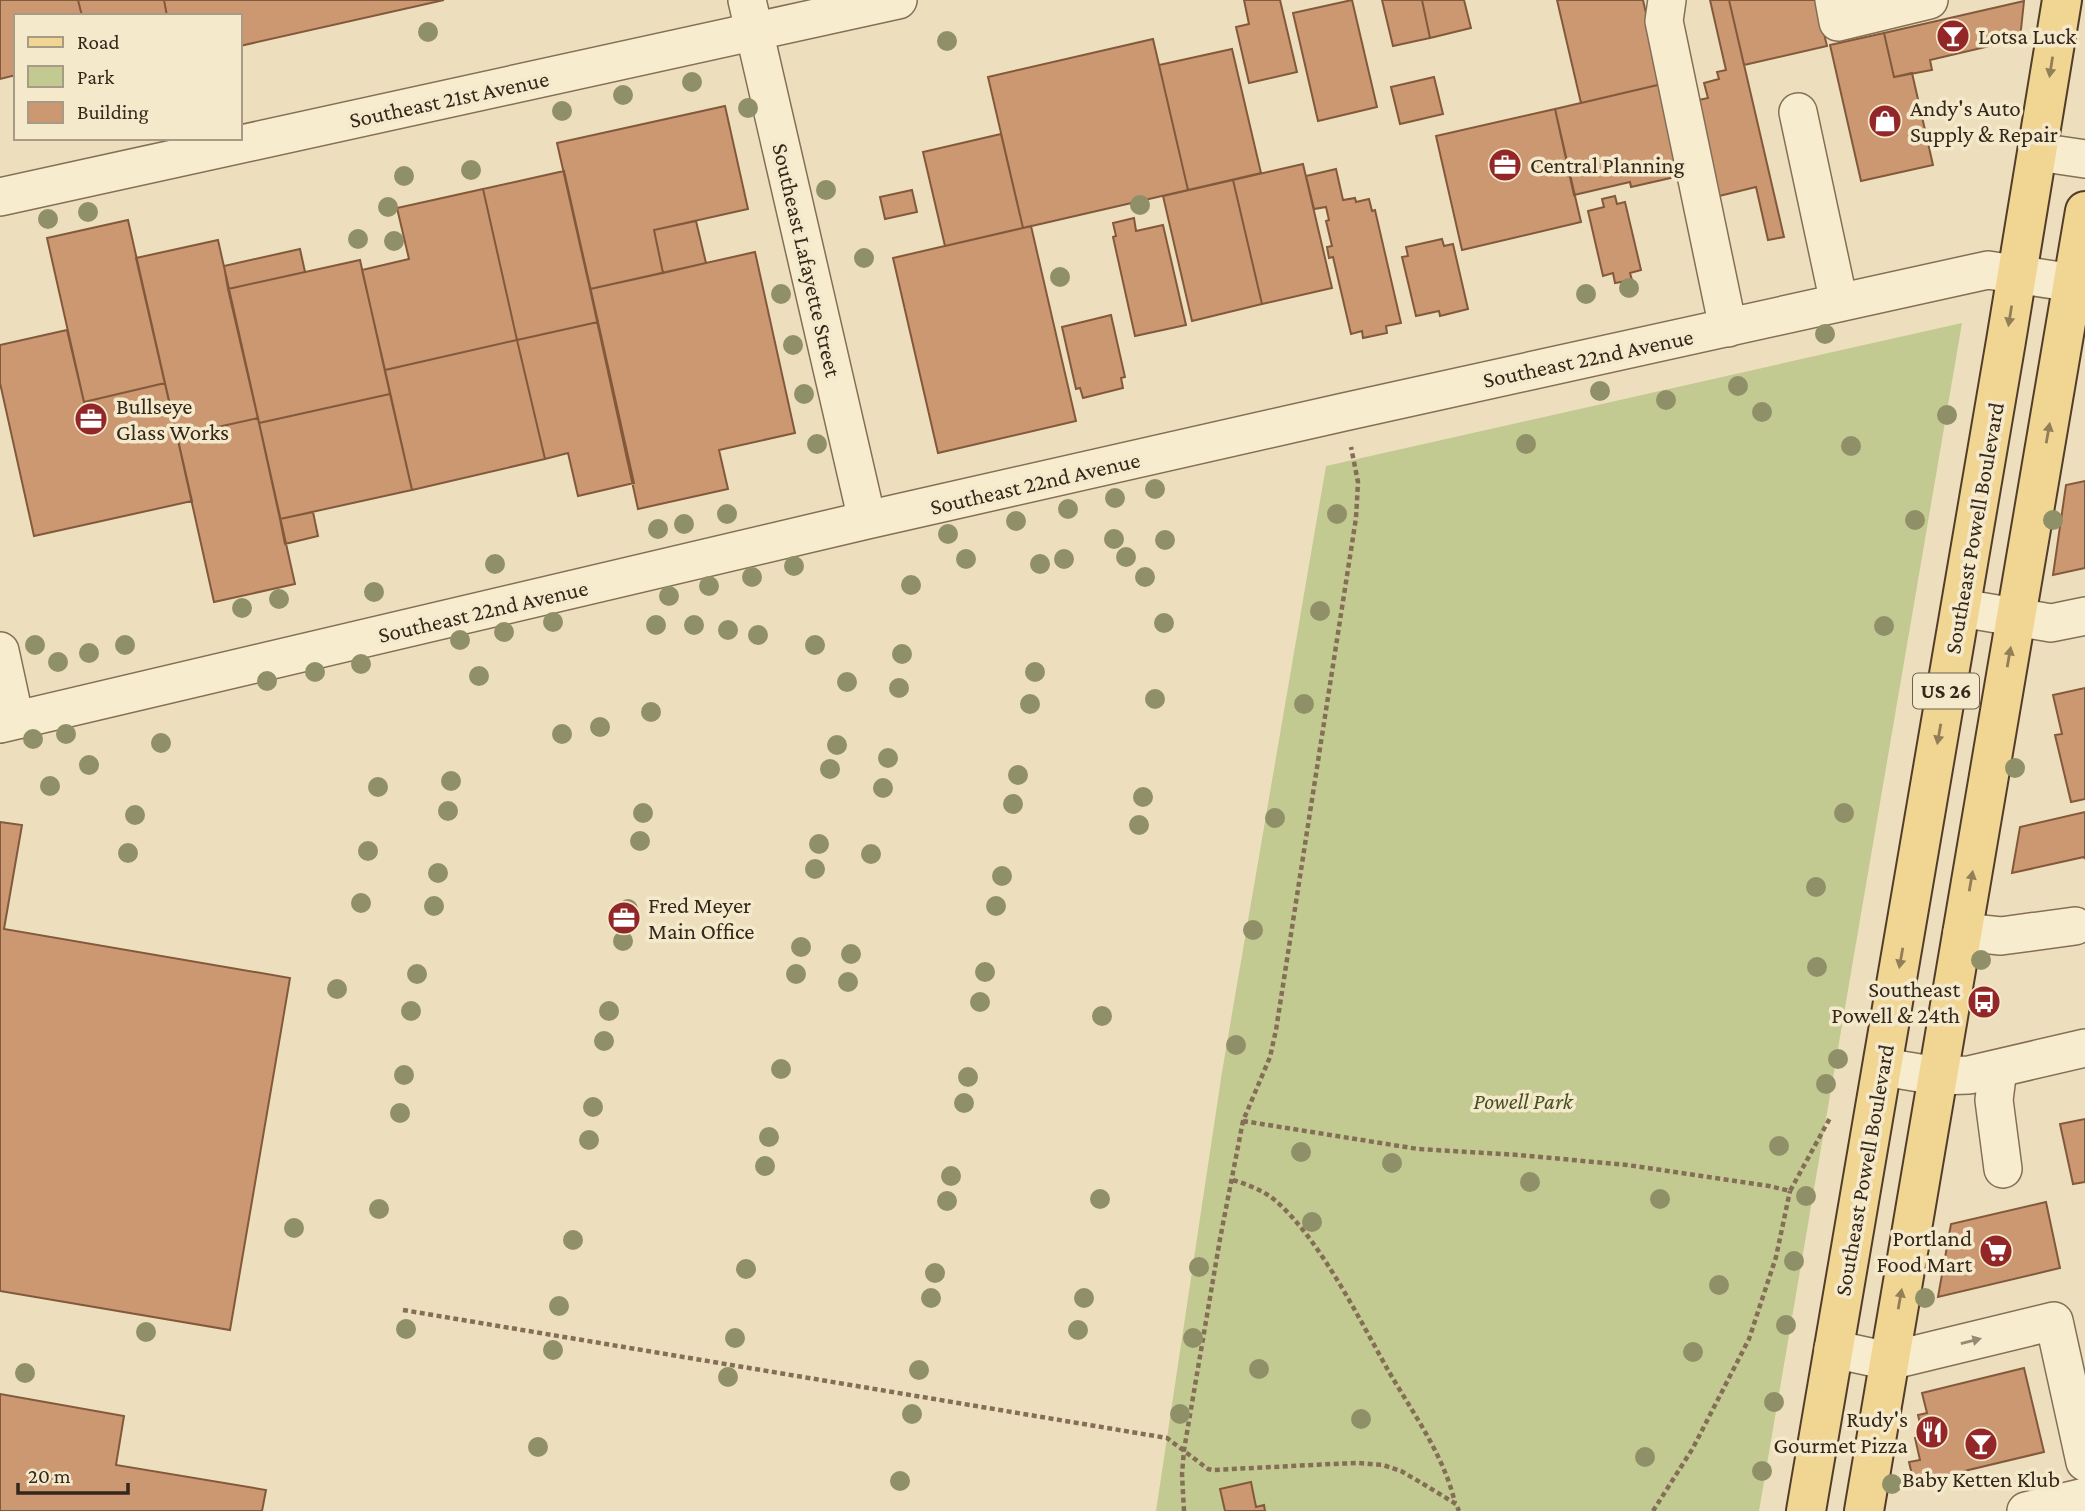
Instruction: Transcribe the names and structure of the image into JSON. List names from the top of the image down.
{
  "streets": {
    "main road": ["Southeast Powell Boulevard", "US 26"],
    "street": ["Southeast 21st Avenue", "Southeast Lafayette Street", "Southeast 22nd Avenue"]
  },
  "crossings": [
    ["Southeast 21st Avenue", "Southeast Lafayette Street"],
    ["Southeast Lafayette Street", "Southeast 22nd Avenue"],
    ["Southeast 22nd Avenue", "Southeast Powell Boulevard"],
    ["Southeast 22nd Avenue", "US 26"]
  ],
  "parks": ["Powell Park"],
  "places": {
    "bar": ["Lotsa Luck", "Baby Ketten Klub"],
    "shop": ["Andy's Auto Supply & Repair"],
    "office": ["Central Planning", "Bullseye Glass Works", "Fred Meyer Main Office"],
    "bus stop": ["Southeast Powell & 24th"],
    "supermarket": ["Portland Food Mart"],
    "restaurant": ["Rudy's Gourmet Pizza"]
  },
  "legend": ["Road", "Park", "Building"],
  "scale_bar": "20 m"
}
